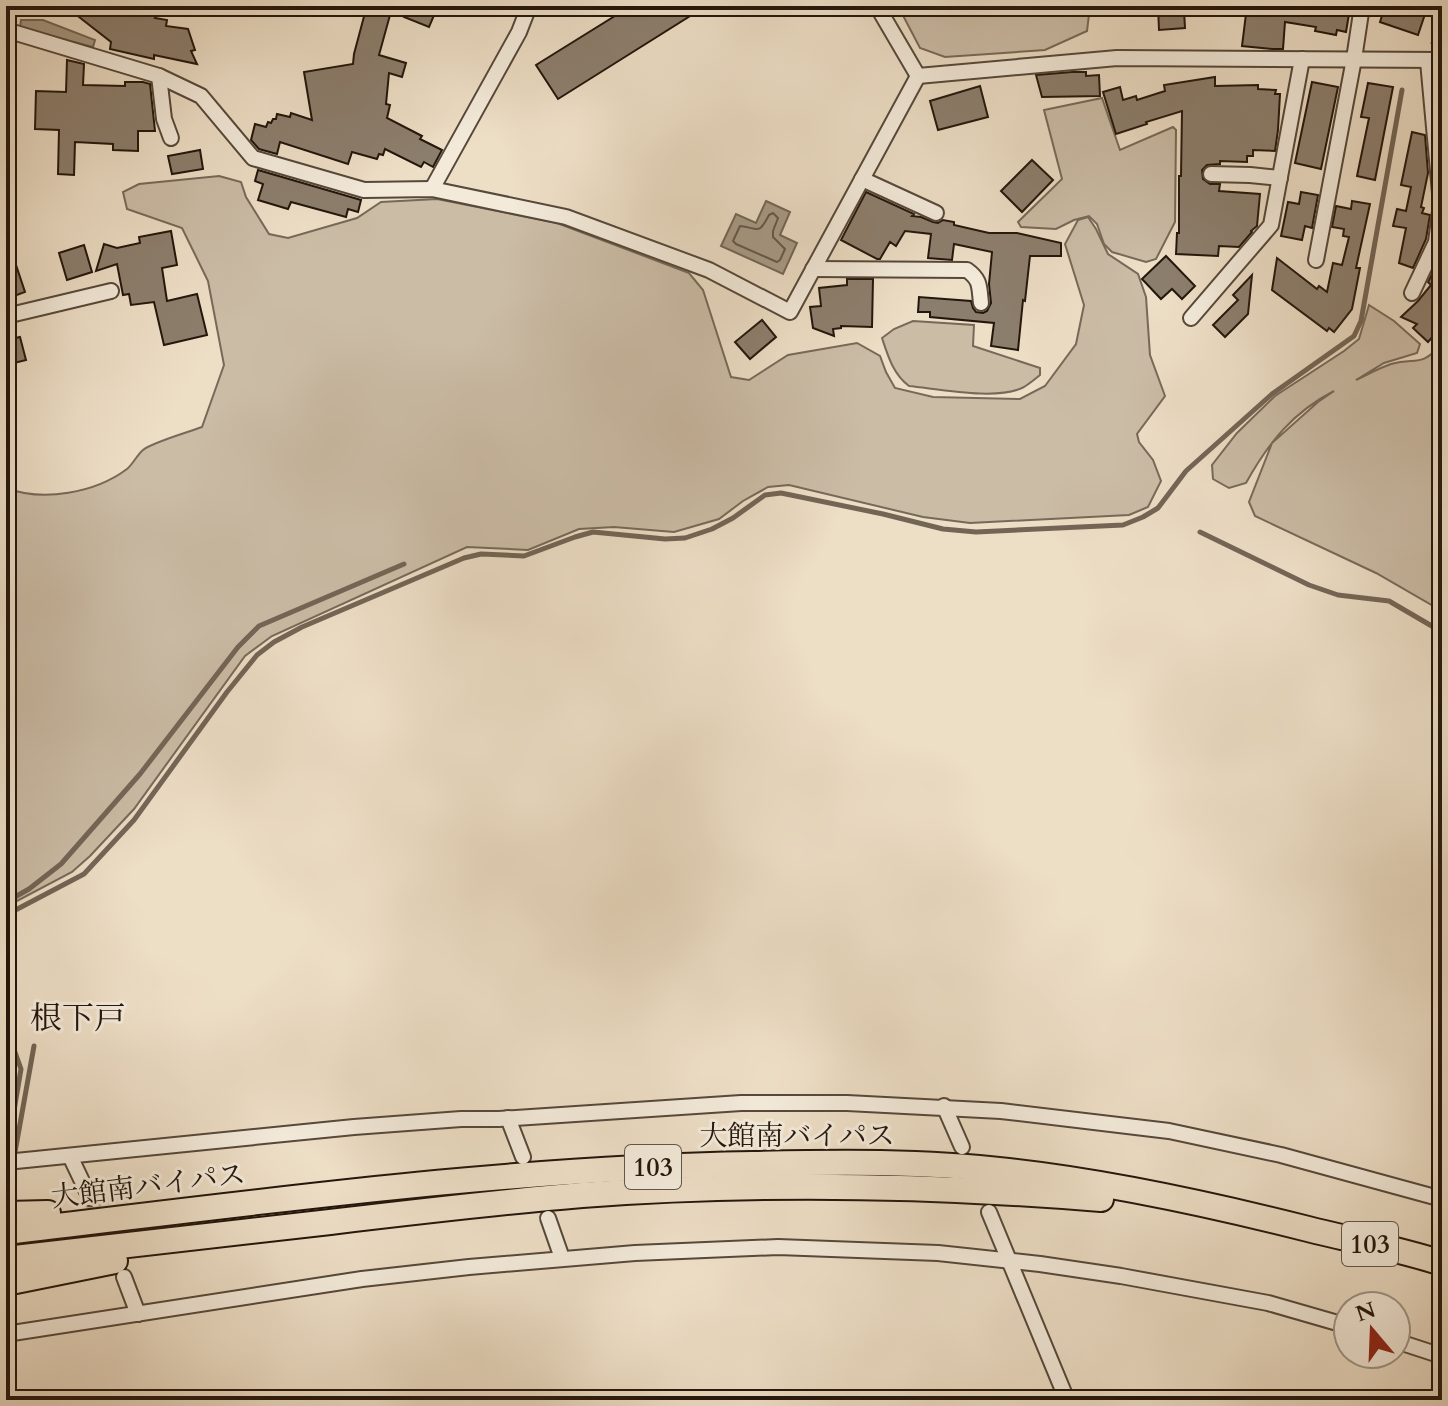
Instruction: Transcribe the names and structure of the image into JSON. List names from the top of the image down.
{
  "streets": {
    "highway": ["大館南バイパス", "103"]
  },
  "districts": ["根下戸"],
  "north": "top"
}
